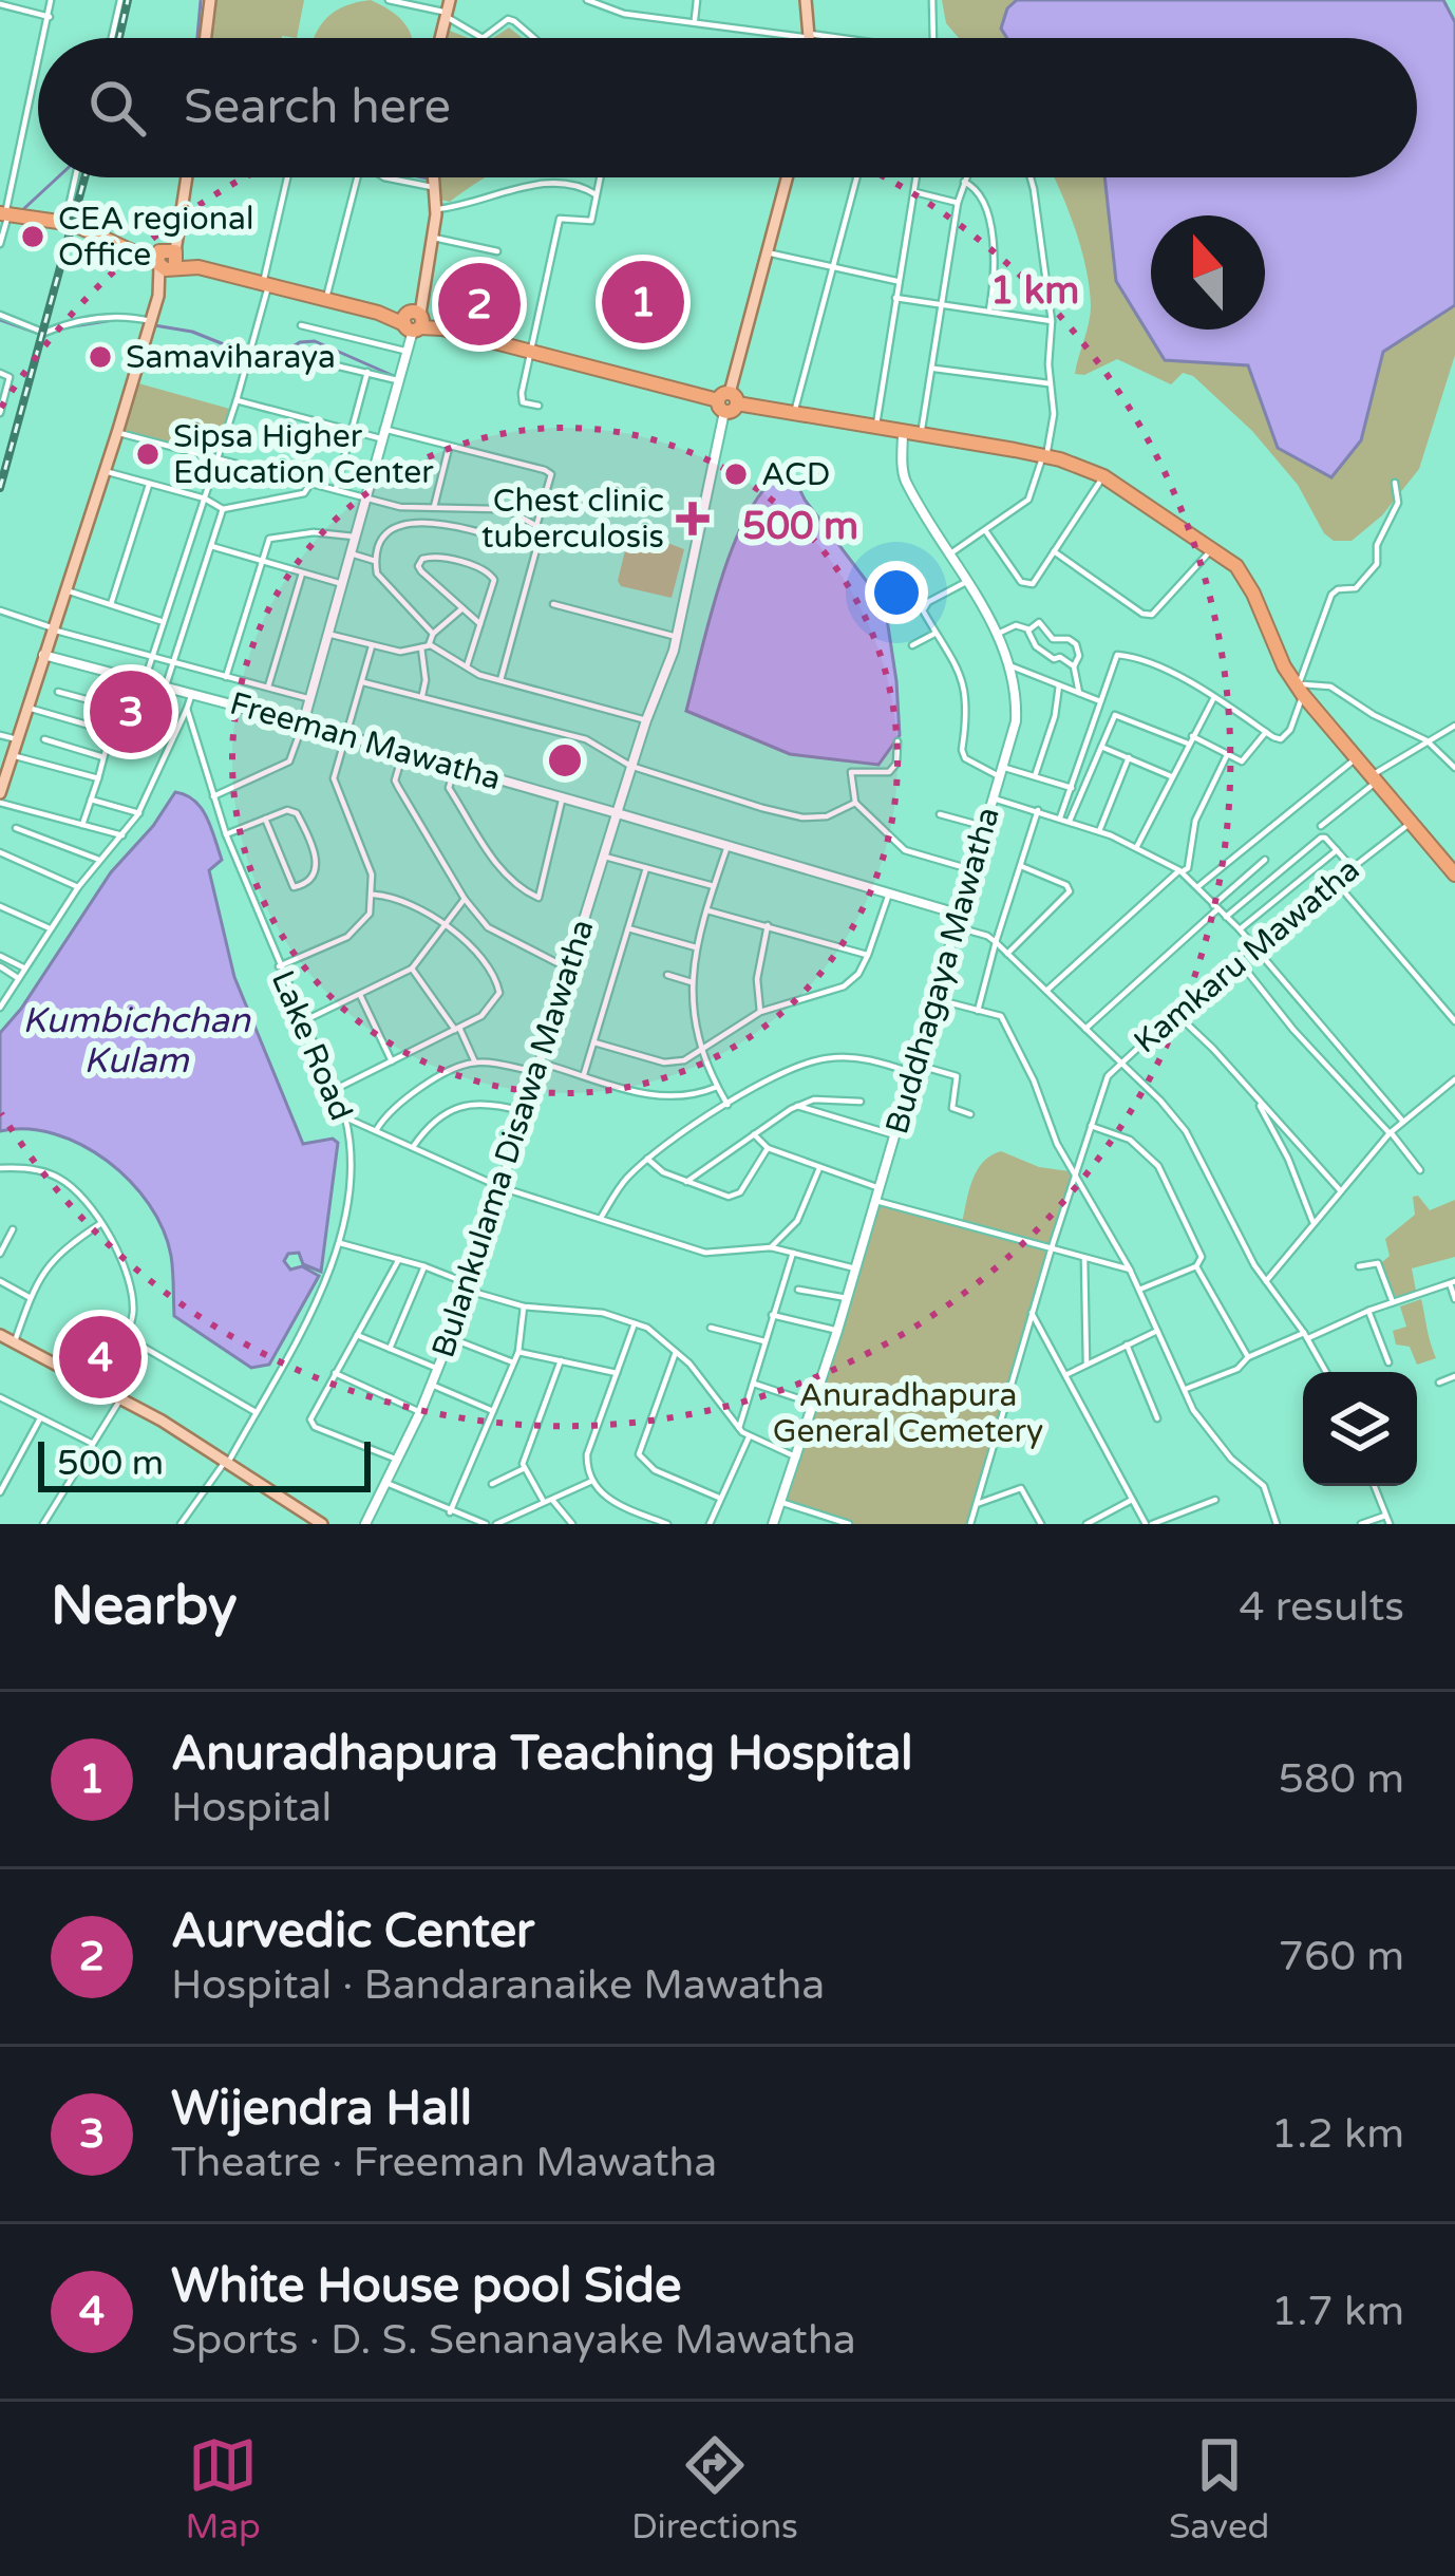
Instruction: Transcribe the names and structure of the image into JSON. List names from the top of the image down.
{
  "streets": {
    "main road": ["Freeman Mawatha", "Buddhagaya Mawatha", "Bulankulama Disawa Mawatha"],
    "street": ["Kamkaru Mawatha", "Lake Road"]
  },
  "crossings": [
    ["Freeman Mawatha", "Buddhagaya Mawatha"],
    ["Freeman Mawatha", "Bulankulama Disawa Mawatha"]
  ],
  "water": ["Kumbichchan Kulam"],
  "parks": ["Anuradhapura General Cemetery"],
  "places": {
    "other": [
      "CEA regional Office",
      "Samaviharaya",
      "Sipsa Higher Education Center",
      "ACD"
    ],
    "health": ["Chest clinic tuberculosis"]
  },
  "scale_bar": "500 m",
  "north": "top",
  "page": {
    "search": "Search here",
    "pins": [
      "1",
      "2",
      "3",
      "4"
    ],
    "scale": "500 m",
    "heading": ["Nearby", "4 results"],
    "list": [
      {
        "mark": "1",
        "name": "Anuradhapura Teaching Hospital",
        "note": "Hospital",
        "value": "580 m"
      },
      {
        "mark": "2",
        "name": "Aurvedic Center",
        "note": "Hospital · Bandaranaike Mawatha",
        "value": "760 m"
      },
      {
        "mark": "3",
        "name": "Wijendra Hall",
        "note": "Theatre · Freeman Mawatha",
        "value": "1.2 km"
      },
      {
        "mark": "4",
        "name": "White House pool Side",
        "note": "Sports · D. S. Senanayake Mawatha",
        "value": "1.7 km"
      }
    ],
    "nav": ["Map", "Directions", "Saved"]
  },
  "rings": ["1 km", "500 m"]
}
